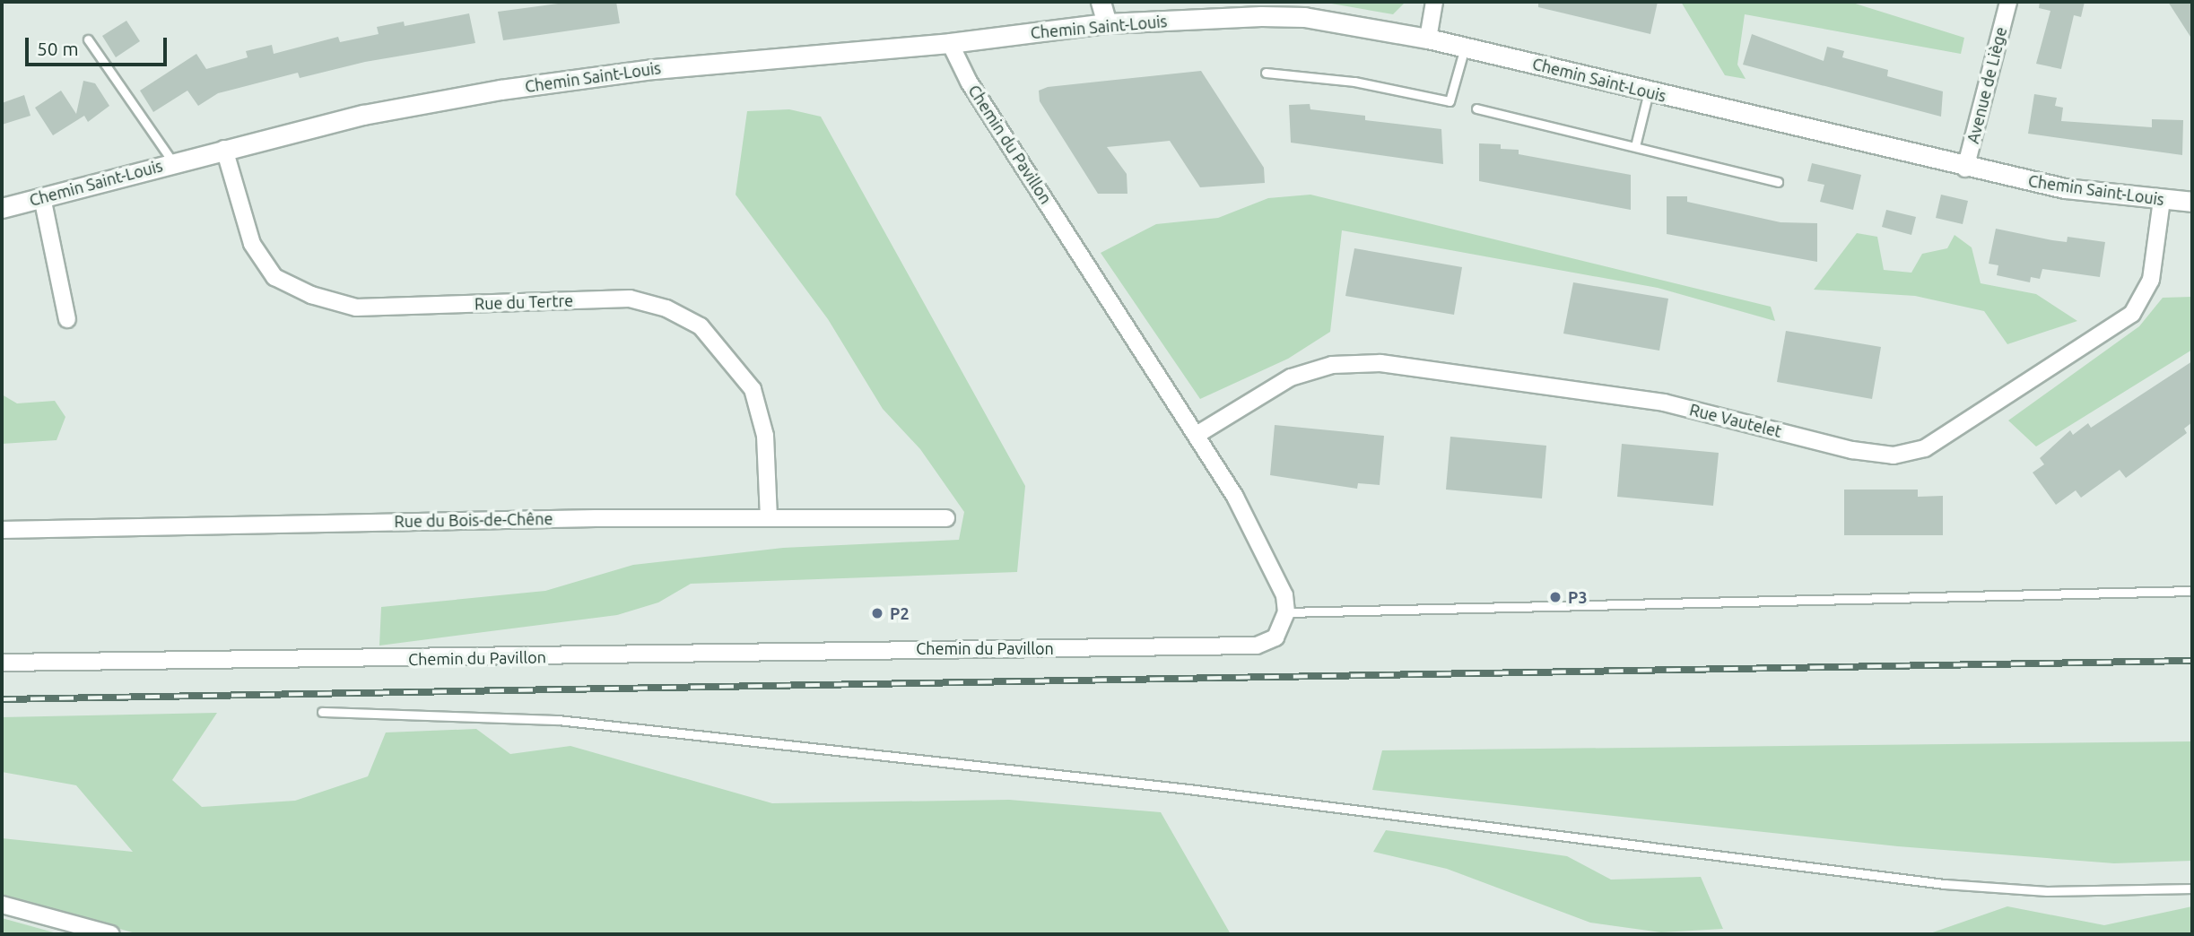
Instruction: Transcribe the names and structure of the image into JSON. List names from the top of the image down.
{
  "streets": {
    "street": [
      "Chemin Saint-Louis",
      "Avenue de Liège",
      "Chemin du Pavillon",
      "Rue du Tertre",
      "Rue Vautelet",
      "Rue du Bois-de-Chêne"
    ]
  },
  "crossings": [
    ["Chemin Saint-Louis", "Avenue de Liège"],
    ["Chemin Saint-Louis", "Chemin du Pavillon"],
    ["Chemin Saint-Louis", "Rue du Tertre"],
    ["Chemin Saint-Louis", "Rue Vautelet"],
    ["Chemin du Pavillon", "Rue Vautelet"],
    ["Rue du Tertre", "Rue du Bois-de-Chêne"]
  ],
  "places": ["P3", "P2"],
  "scale_bar": "50 m"
}
